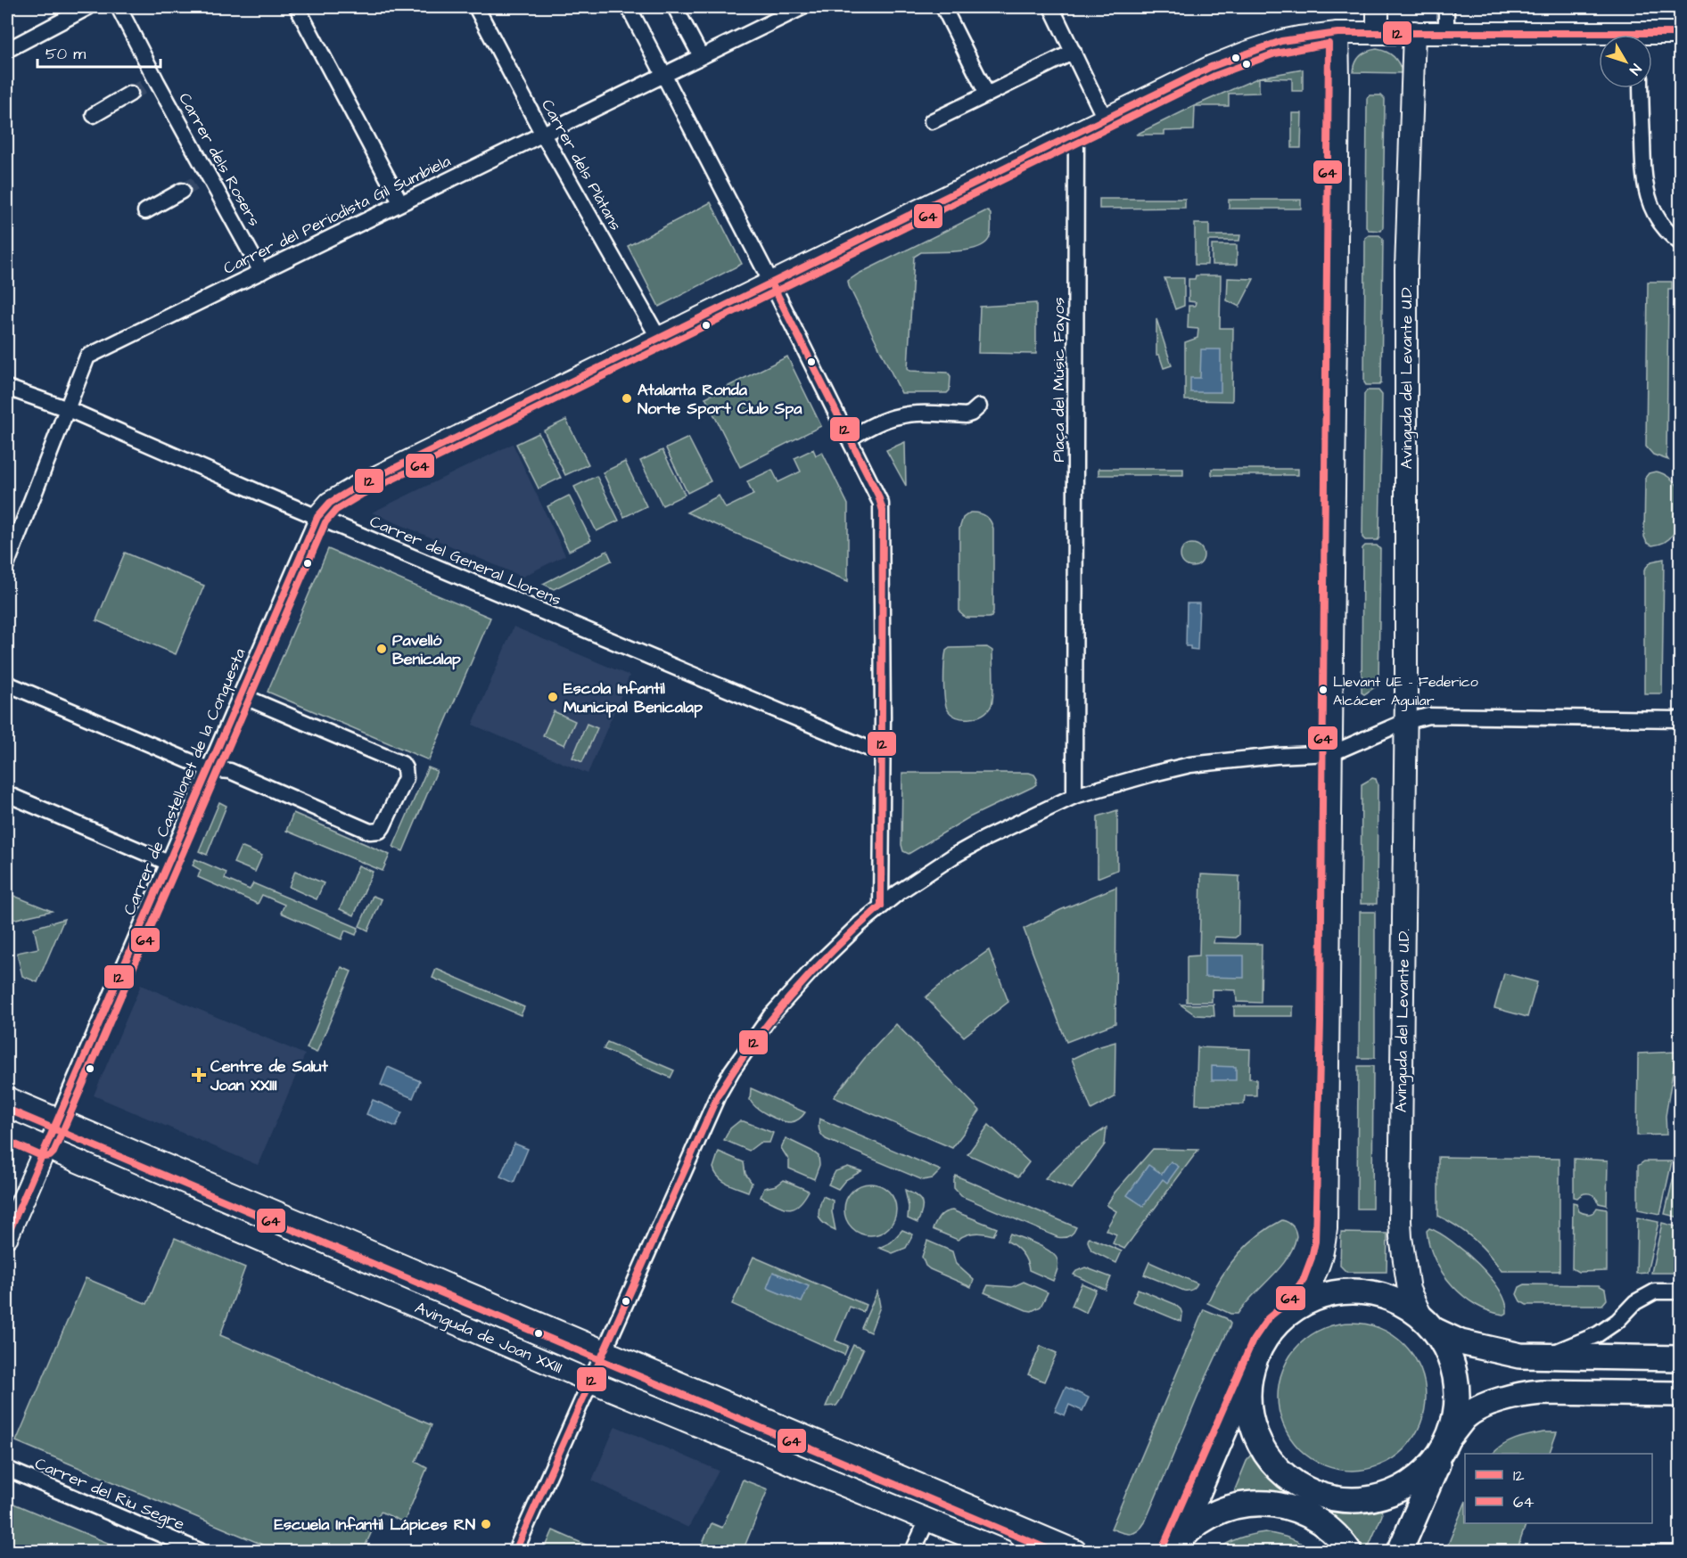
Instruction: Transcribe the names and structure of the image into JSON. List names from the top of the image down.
{
  "streets": {
    "street": [
      "Carrer dels Rosers",
      "Carrer dels Plàtans",
      "Carrer del Periodista Gil Sumbiela",
      "Avinguda del Levante U.D.",
      "Plaça del Músic Fayos",
      "Carrer del General Llorens",
      "Carrer de Castellonet de la Conquesta",
      "Avinguda de Joan XXIII",
      "Carrer del Riu Segre"
    ]
  },
  "crossings": [
    ["Carrer dels Rosers", "Carrer del Periodista Gil Sumbiela"],
    ["Carrer dels Plàtans", "Carrer del Periodista Gil Sumbiela"],
    ["Carrer del Periodista Gil Sumbiela", "Carrer del General Llorens"],
    ["Carrer del General Llorens", "Carrer de Castellonet de la Conquesta"],
    ["Carrer de Castellonet de la Conquesta", "Avinguda de Joan XXIII"]
  ],
  "places": {
    "other": [
      "Atalanta Ronda Norte Sport Club Spa",
      "Pavelló Benicalap",
      "Llevant UE - Federico Alcácer Aguilar",
      "Escola Infantil Municipal Benicalap",
      "Escuela Infantil Lápices RN"
    ],
    "health": ["Centre de Salut Joan XXIII"]
  },
  "lines": ["transit line 12", "transit line 64"],
  "legend": ["12", "64"],
  "scale_bar": "50 m",
  "north": "bottom right"
}
